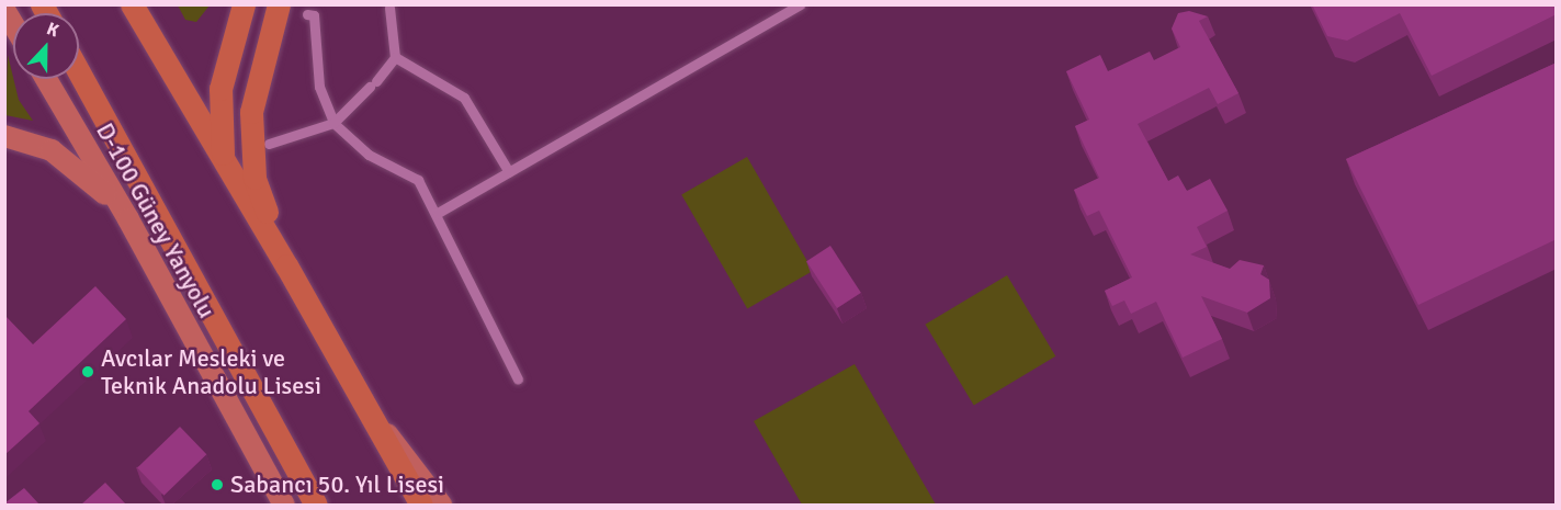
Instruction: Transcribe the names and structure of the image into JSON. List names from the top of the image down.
{
  "streets": {
    "main road": ["D-100 Güney Yanyolu"]
  },
  "places": ["Avcılar Mesleki ve Teknik Anadolu Lisesi", "Sabancı 50. Yıl Lisesi"],
  "north": "top"
}
